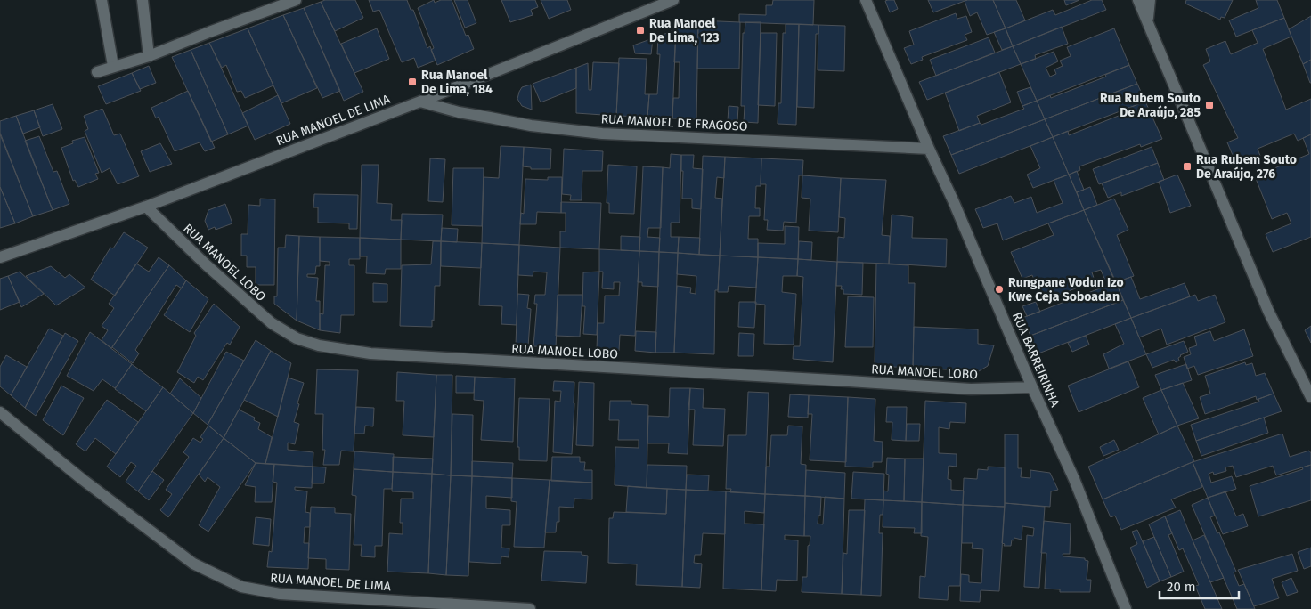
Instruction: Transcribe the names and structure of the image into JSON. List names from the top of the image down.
{
  "streets": {
    "street": [
      "RUA MANOEL DE LIMA",
      "RUA MANOEL DE FRAGOSO",
      "RUA MANOEL LOBO",
      "RUA BARREIRINHA"
    ]
  },
  "crossings": [
    ["RUA MANOEL DE LIMA", "RUA MANOEL DE FRAGOSO"],
    ["RUA MANOEL DE LIMA", "RUA MANOEL LOBO"],
    ["RUA MANOEL DE FRAGOSO", "RUA BARREIRINHA"],
    ["RUA MANOEL LOBO", "RUA BARREIRINHA"]
  ],
  "places": {
    "transit": [
      "Rua Manoel De Lima, 123",
      "Rua Manoel De Lima, 184",
      "Rua Rubem Souto De Araújo, 285",
      "Rua Rubem Souto De Araújo, 276"
    ],
    "other": ["Rungpane Vodun Izo Kwe Ceja Soboadan"]
  },
  "scale_bar": "20 m"
}
